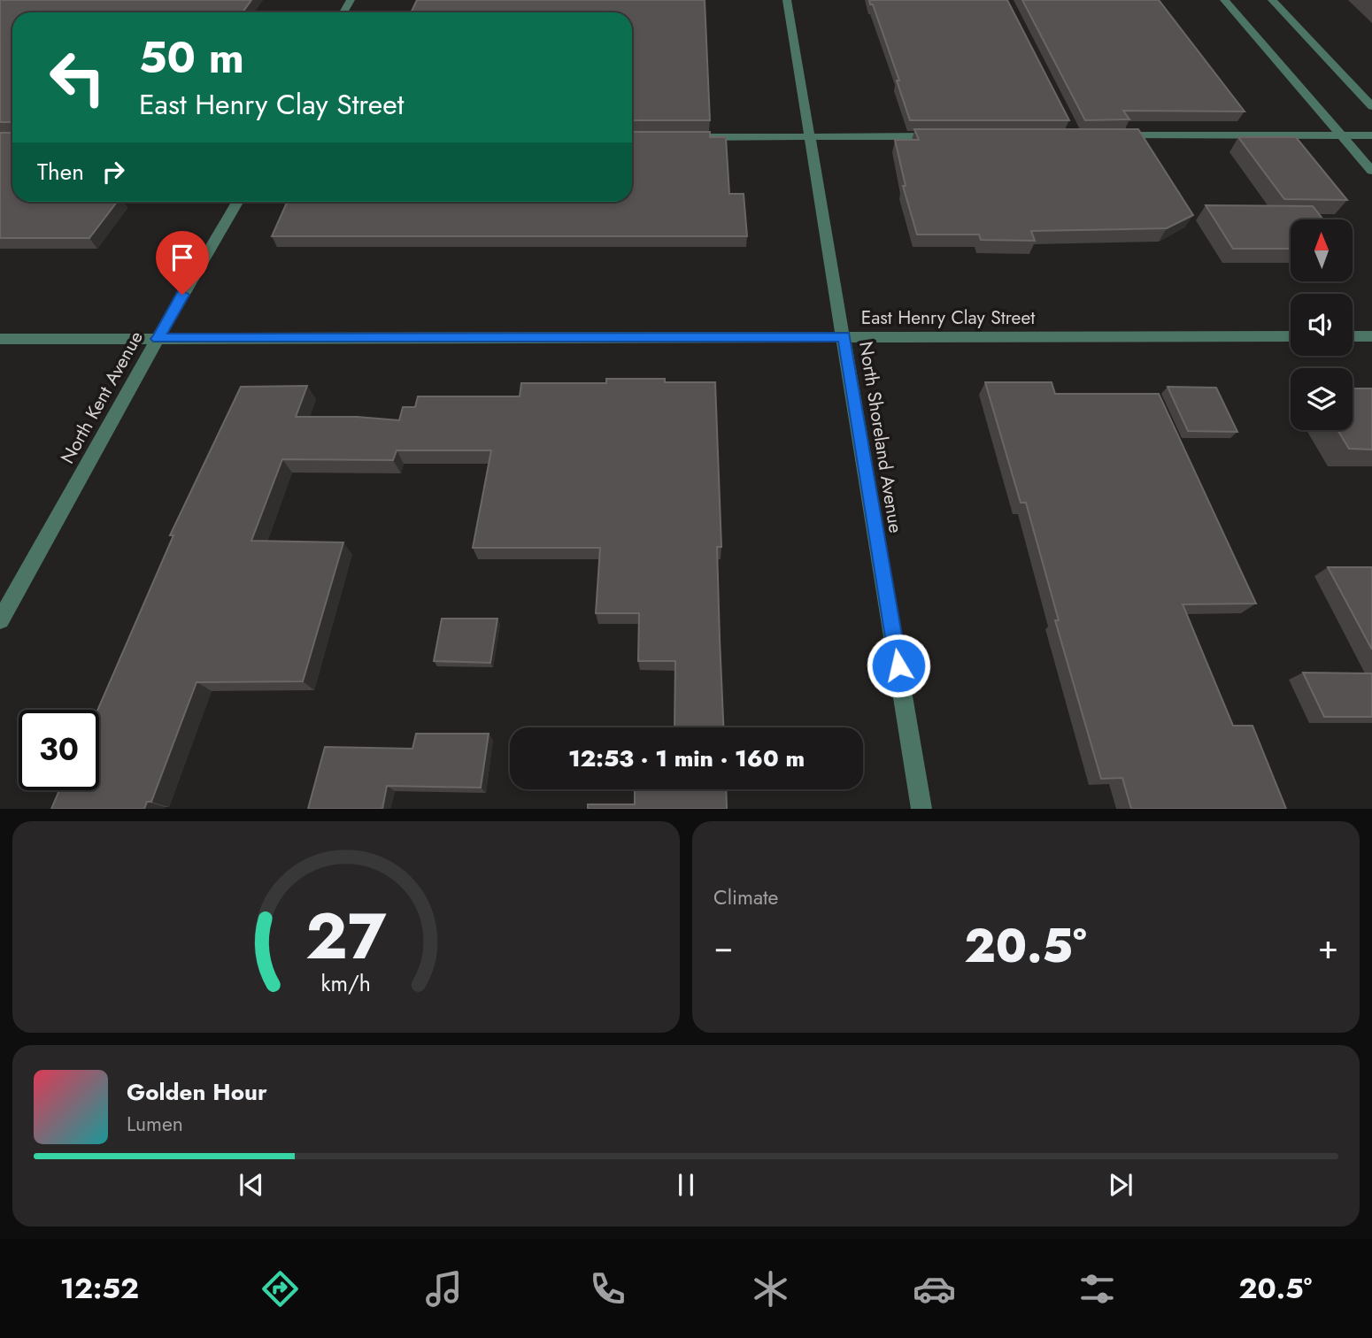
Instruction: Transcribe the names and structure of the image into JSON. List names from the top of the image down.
{
  "streets": {
    "street": ["East Henry Clay Street", "North Kent Avenue", "North Shoreland Avenue"]
  },
  "crossings": [
    ["East Henry Clay Street", "North Kent Avenue"],
    ["East Henry Clay Street", "North Shoreland Avenue"]
  ],
  "north": "top",
  "page": {
    "turn": ["50 m", "East Henry Clay Street"],
    "then": "Then",
    "limit": "30",
    "trip": "12:53 · 1 min · 160 m",
    "tile": "Climate",
    "heat": ["−", "20.5°", "+"],
    "song": ["Golden Hour", "Lumen"],
    "tabs": ["12:52", "20.5°"],
    "gauge": ["27", "km/h"]
  }
}
